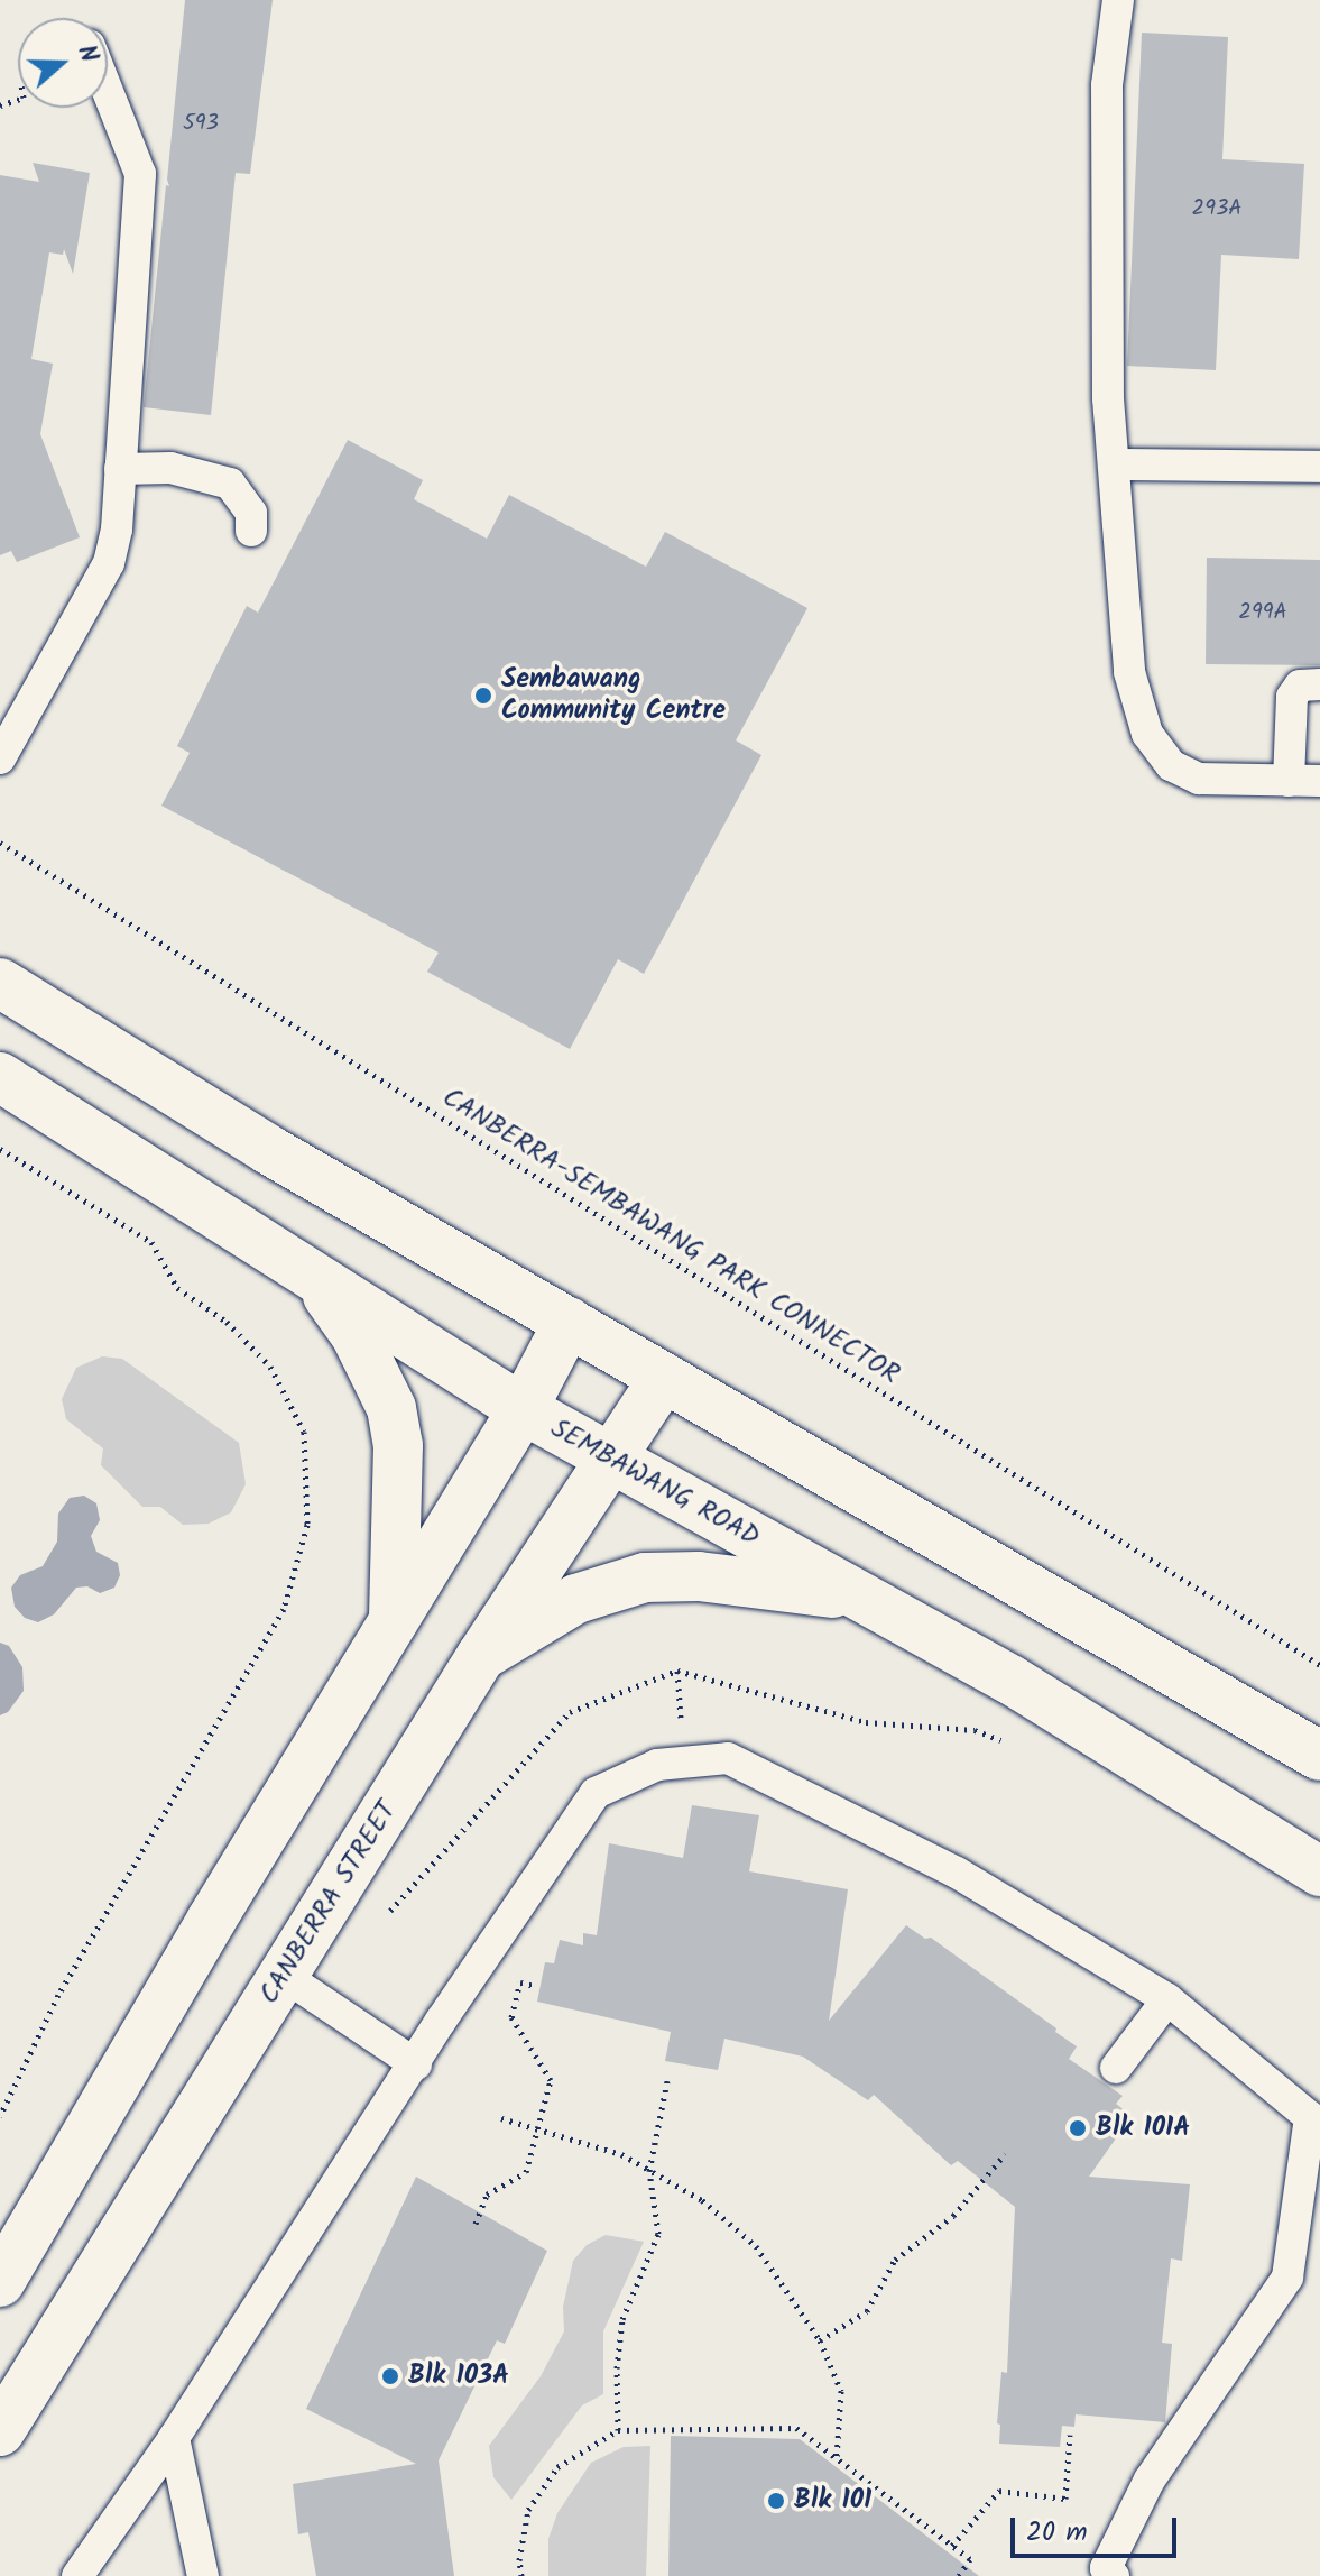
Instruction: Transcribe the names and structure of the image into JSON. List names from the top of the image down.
{
  "streets": {
    "main road": ["SEMBAWANG ROAD", "CANBERRA STREET"],
    "path": ["CANBERRA-SEMBAWANG PARK CONNECTOR"]
  },
  "crossings": [
    ["SEMBAWANG ROAD", "CANBERRA STREET"]
  ],
  "places": [
    "Sembawang Community Centre",
    "Blk 101A",
    "Blk 103A",
    "Blk 101"
  ],
  "house_numbers": ["593", "293A", "299A"],
  "scale_bar": "20 m",
  "north": "right"
}
